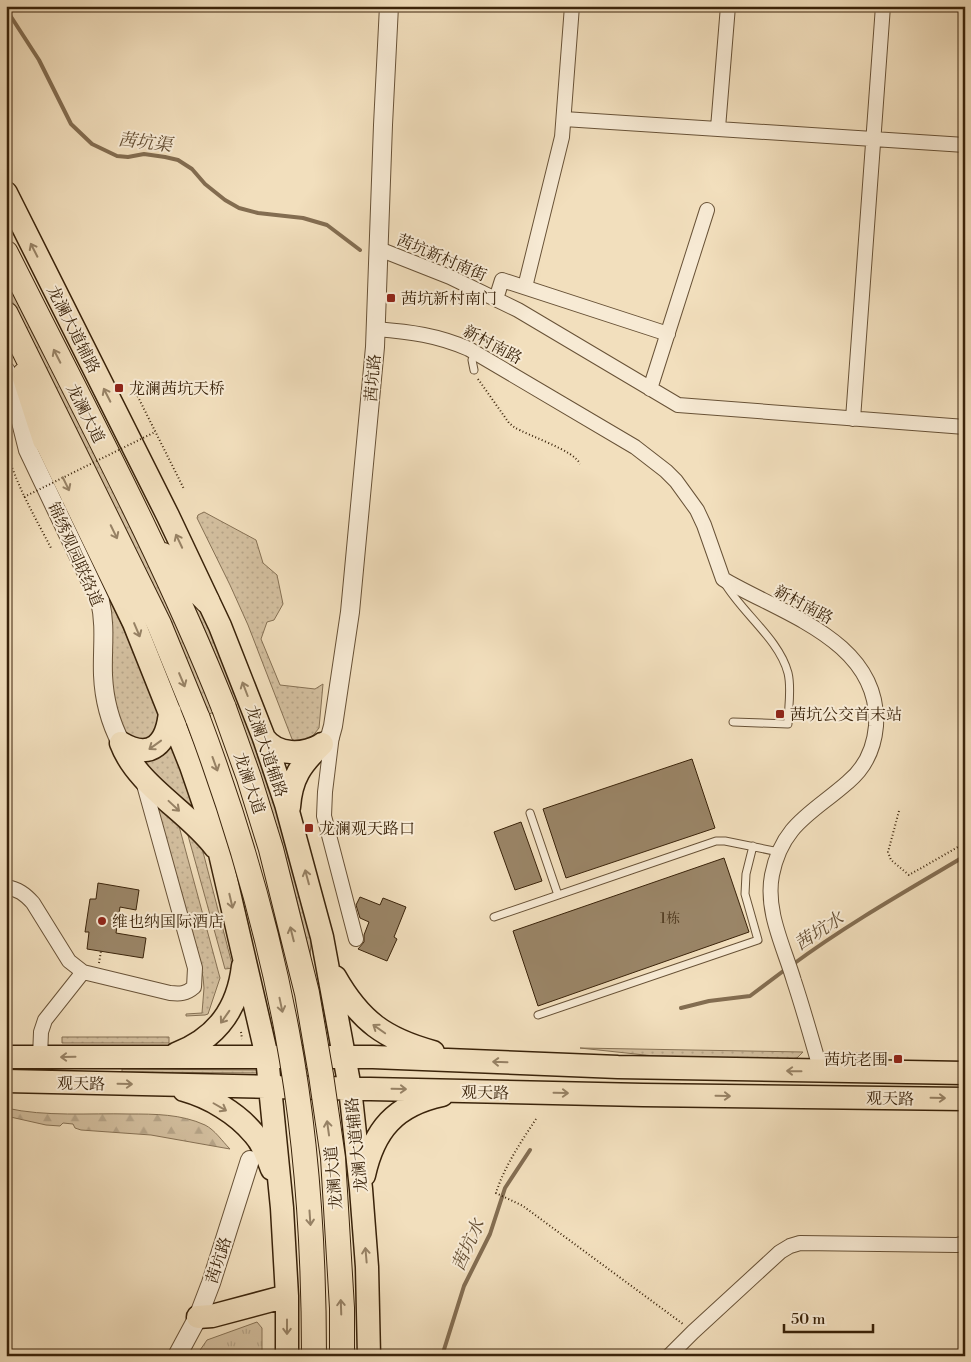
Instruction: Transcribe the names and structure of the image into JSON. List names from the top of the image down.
{
  "streets": {
    "highway": ["龙澜大道"],
    "main road": ["龙澜大道辅路", "观天路"],
    "street": [
      "茜坑新村南街",
      "新村南路",
      "茜坑路",
      "锦绣观园联络道"
    ]
  },
  "crossings": [
    ["茜坑新村南街", "茜坑路"],
    ["龙澜大道辅路", "观天路"],
    ["新村南路", "茜坑路"],
    ["新村南路", "观天路"]
  ],
  "water": ["茜坑渠", "茜坑水"],
  "places": {
    "transit": [
      "茜坑新村南门",
      "龙澜茜坑天桥",
      "茜坑公交首末站",
      "龙澜观天路口",
      "茜坑老围"
    ],
    "other": ["维也纳国际酒店"]
  },
  "house_numbers": ["1栋"],
  "scale_bar": "50 m"
}
